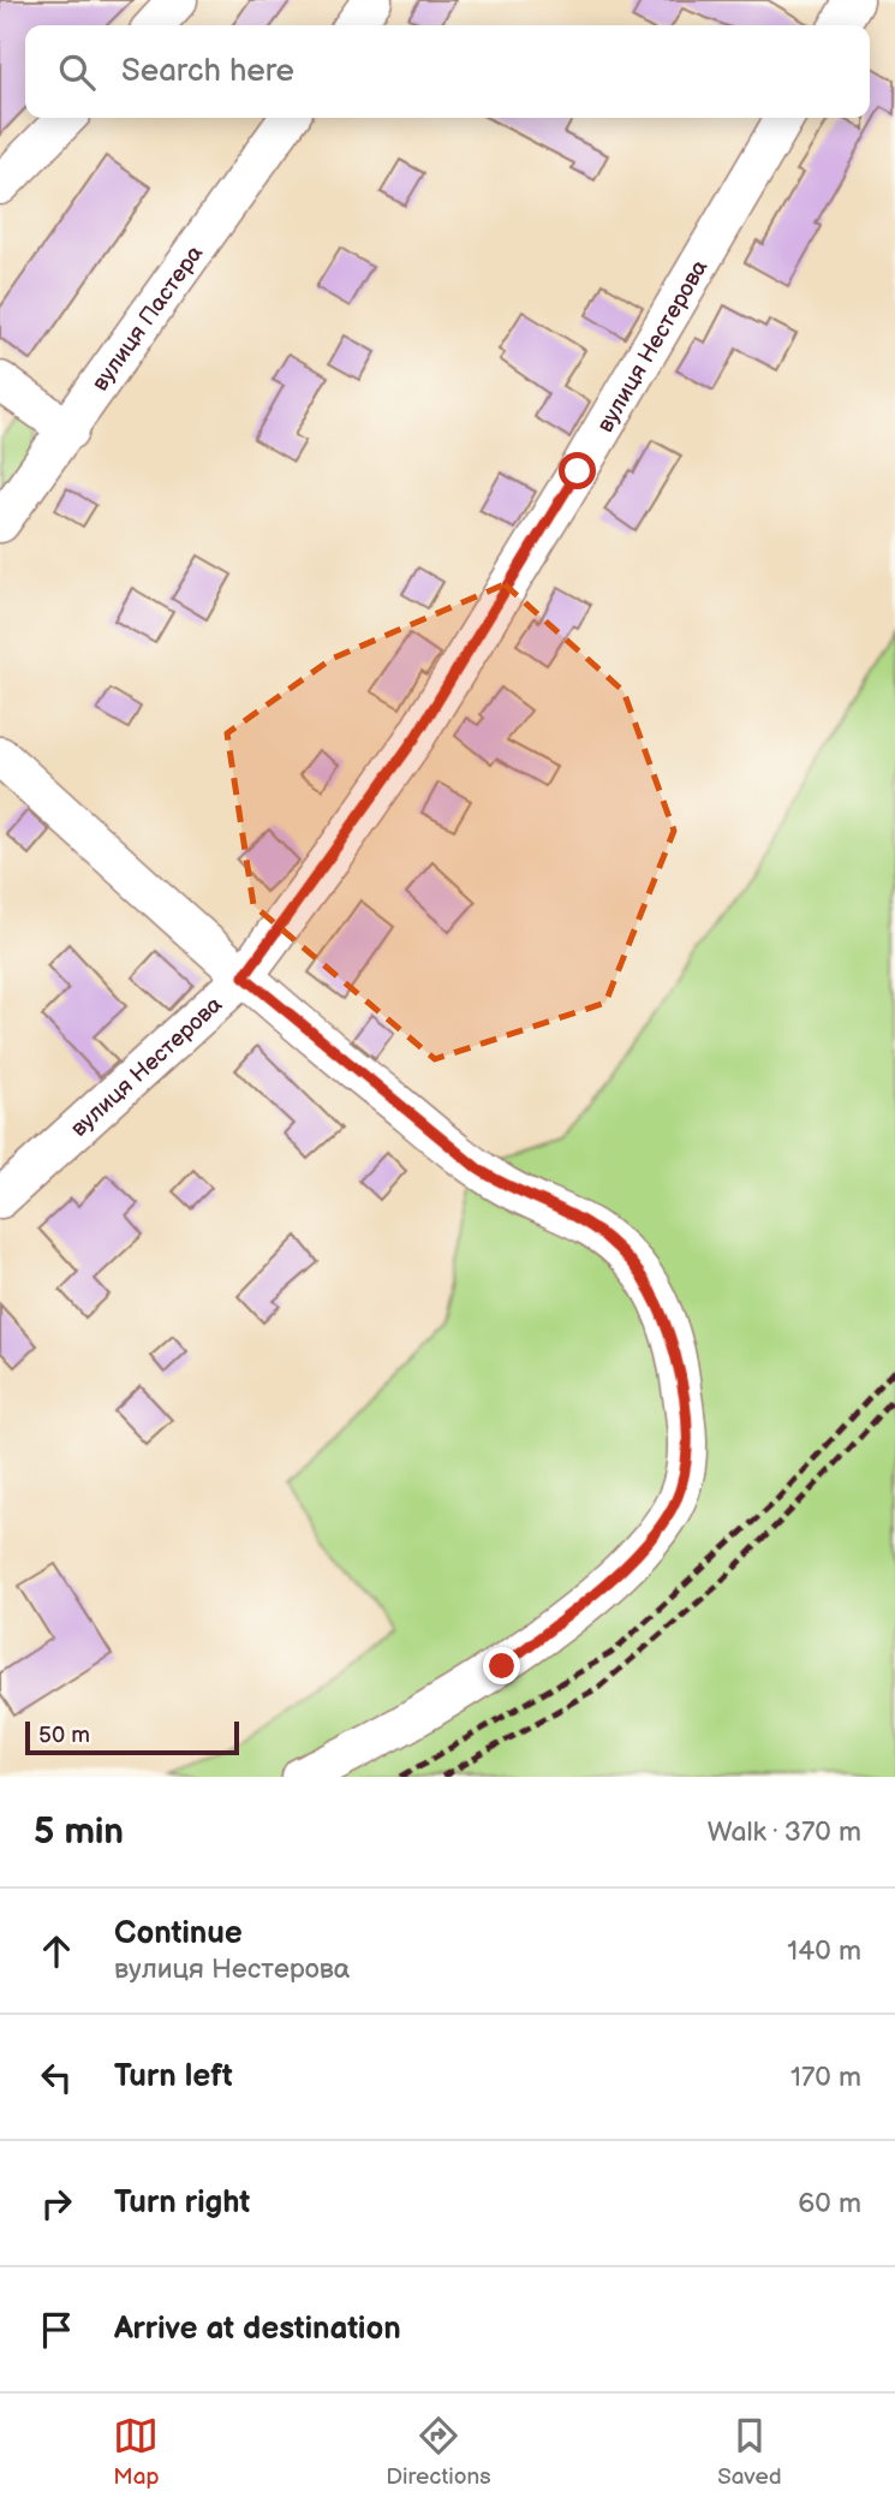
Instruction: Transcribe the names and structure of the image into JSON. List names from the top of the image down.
{
  "streets": {
    "street": ["вулиця Пастера", "вулиця Нестерова"]
  },
  "scale_bar": "50 m",
  "page": {
    "search": "Search here",
    "scale": "50 m",
    "heading": ["5 min", "Walk · 370 m"],
    "list": [
      ["Continue", "вулиця Нестерова", "140 m"],
      ["Turn left", "170 m"],
      ["Turn right", "60 m"],
      "Arrive at destination"
    ],
    "nav": ["Map", "Directions", "Saved"]
  }
}
